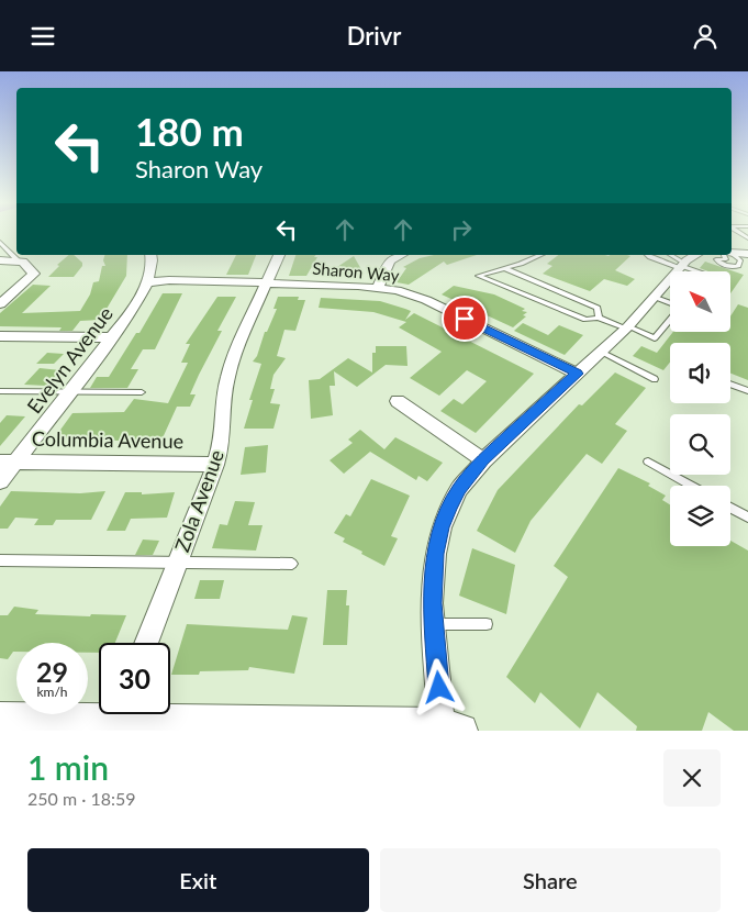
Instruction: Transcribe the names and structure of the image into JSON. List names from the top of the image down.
{
  "streets": {
    "street": [
      "Sharon Way",
      "Evelyn Avenue",
      "Columbia Avenue",
      "Zola Avenue"
    ]
  },
  "crossings": [
    ["Sharon Way", "Evelyn Avenue"],
    ["Sharon Way", "Zola Avenue"],
    ["Evelyn Avenue", "Columbia Avenue"],
    ["Columbia Avenue", "Zola Avenue"]
  ],
  "north": "top left",
  "page": {
    "header": "Drivr",
    "turn": ["180 m", "Sharon Way"],
    "speed": "29 km/h",
    "limit": "30",
    "heading": ["1 min", "250 m · 18:59"],
    "buttons": ["Exit", "Share"]
  }
}
